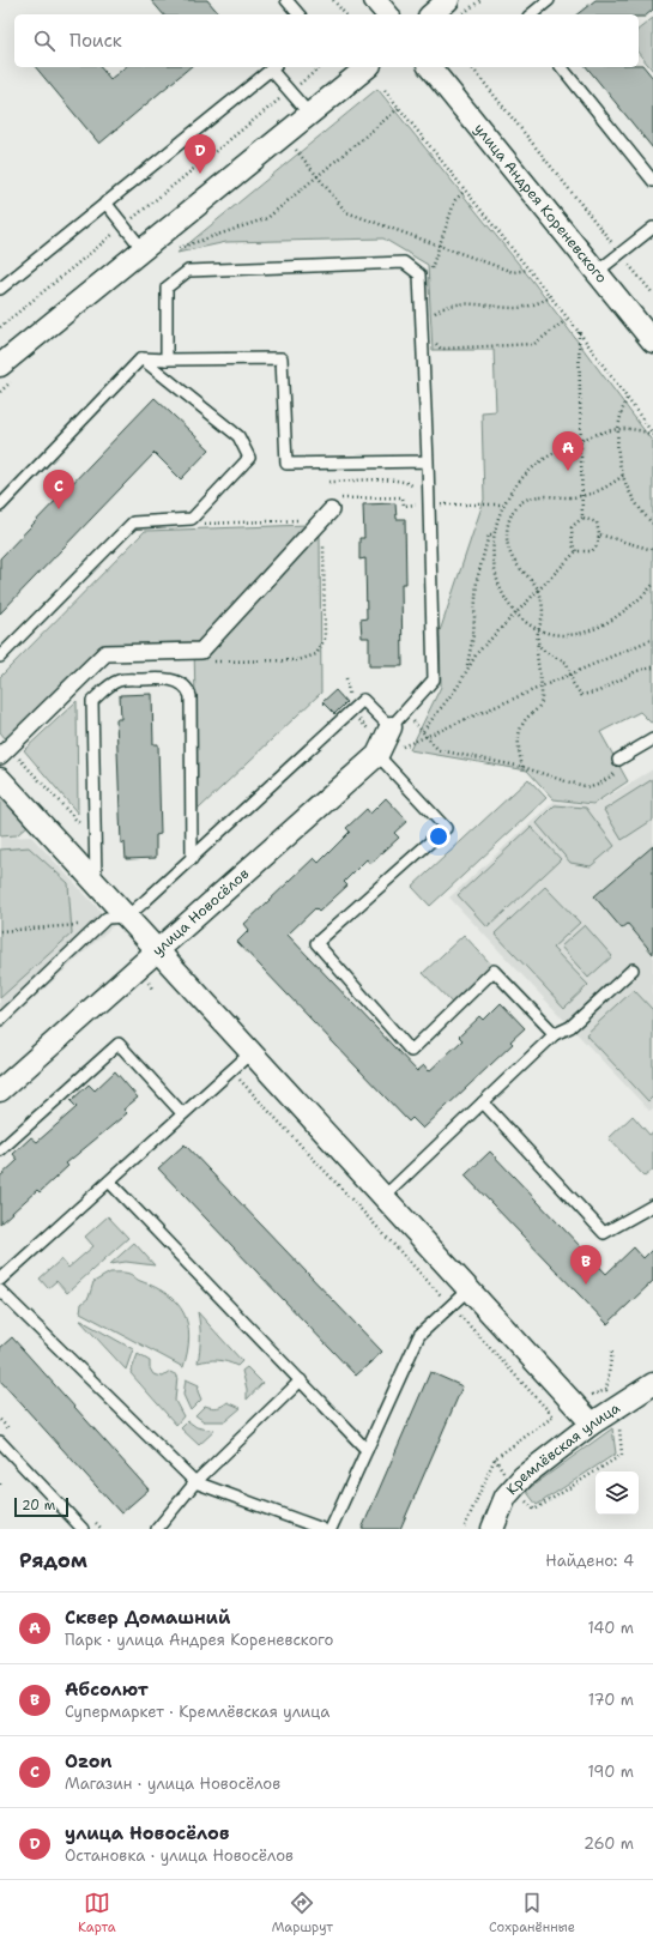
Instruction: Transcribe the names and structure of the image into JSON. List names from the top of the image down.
{
  "streets": {
    "street": ["улица Андрея Кореневского", "улица Новосёлов", "Кремлёвская улица"]
  },
  "scale_bar": "20 m",
  "page": {
    "search": "Поиск",
    "pins": [
      "D",
      "A",
      "C",
      "B"
    ],
    "scale": "20 m",
    "heading": ["Рядом", "Найдено: 4"],
    "list": [
      {
        "mark": "A",
        "name": "Сквер Домашний",
        "note": "Парк · улица Андрея Кореневского",
        "value": "140 m"
      },
      {
        "mark": "B",
        "name": "Абсолют",
        "note": "Супермаркет · Кремлёвская улица",
        "value": "170 m"
      },
      {
        "mark": "C",
        "name": "Ozon",
        "note": "Магазин · улица Новосёлов",
        "value": "190 m"
      },
      {
        "mark": "D",
        "name": "улица Новосёлов",
        "note": "Остановка · улица Новосёлов",
        "value": "260 m"
      }
    ],
    "nav": ["Карта", "Маршрут", "Сохранённые"]
  }
}
